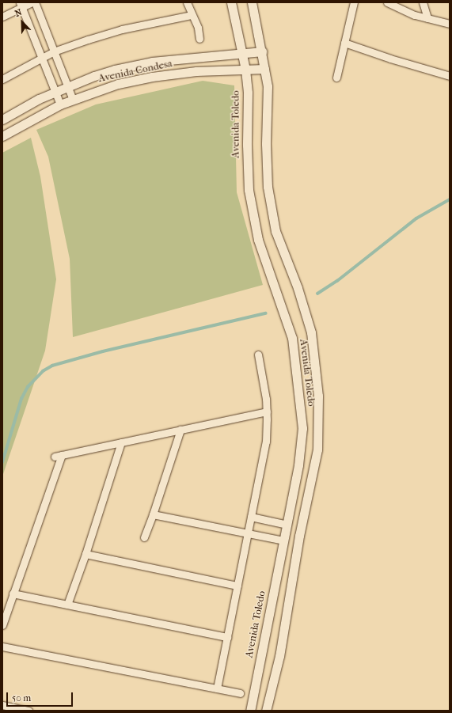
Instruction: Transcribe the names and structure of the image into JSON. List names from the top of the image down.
{
  "streets": {
    "street": ["Avenida Condesa", "Avenida Toledo"]
  },
  "crossings": [
    ["Avenida Condesa", "Avenida Toledo"]
  ],
  "scale_bar": "50 m",
  "north": "top left"
}
